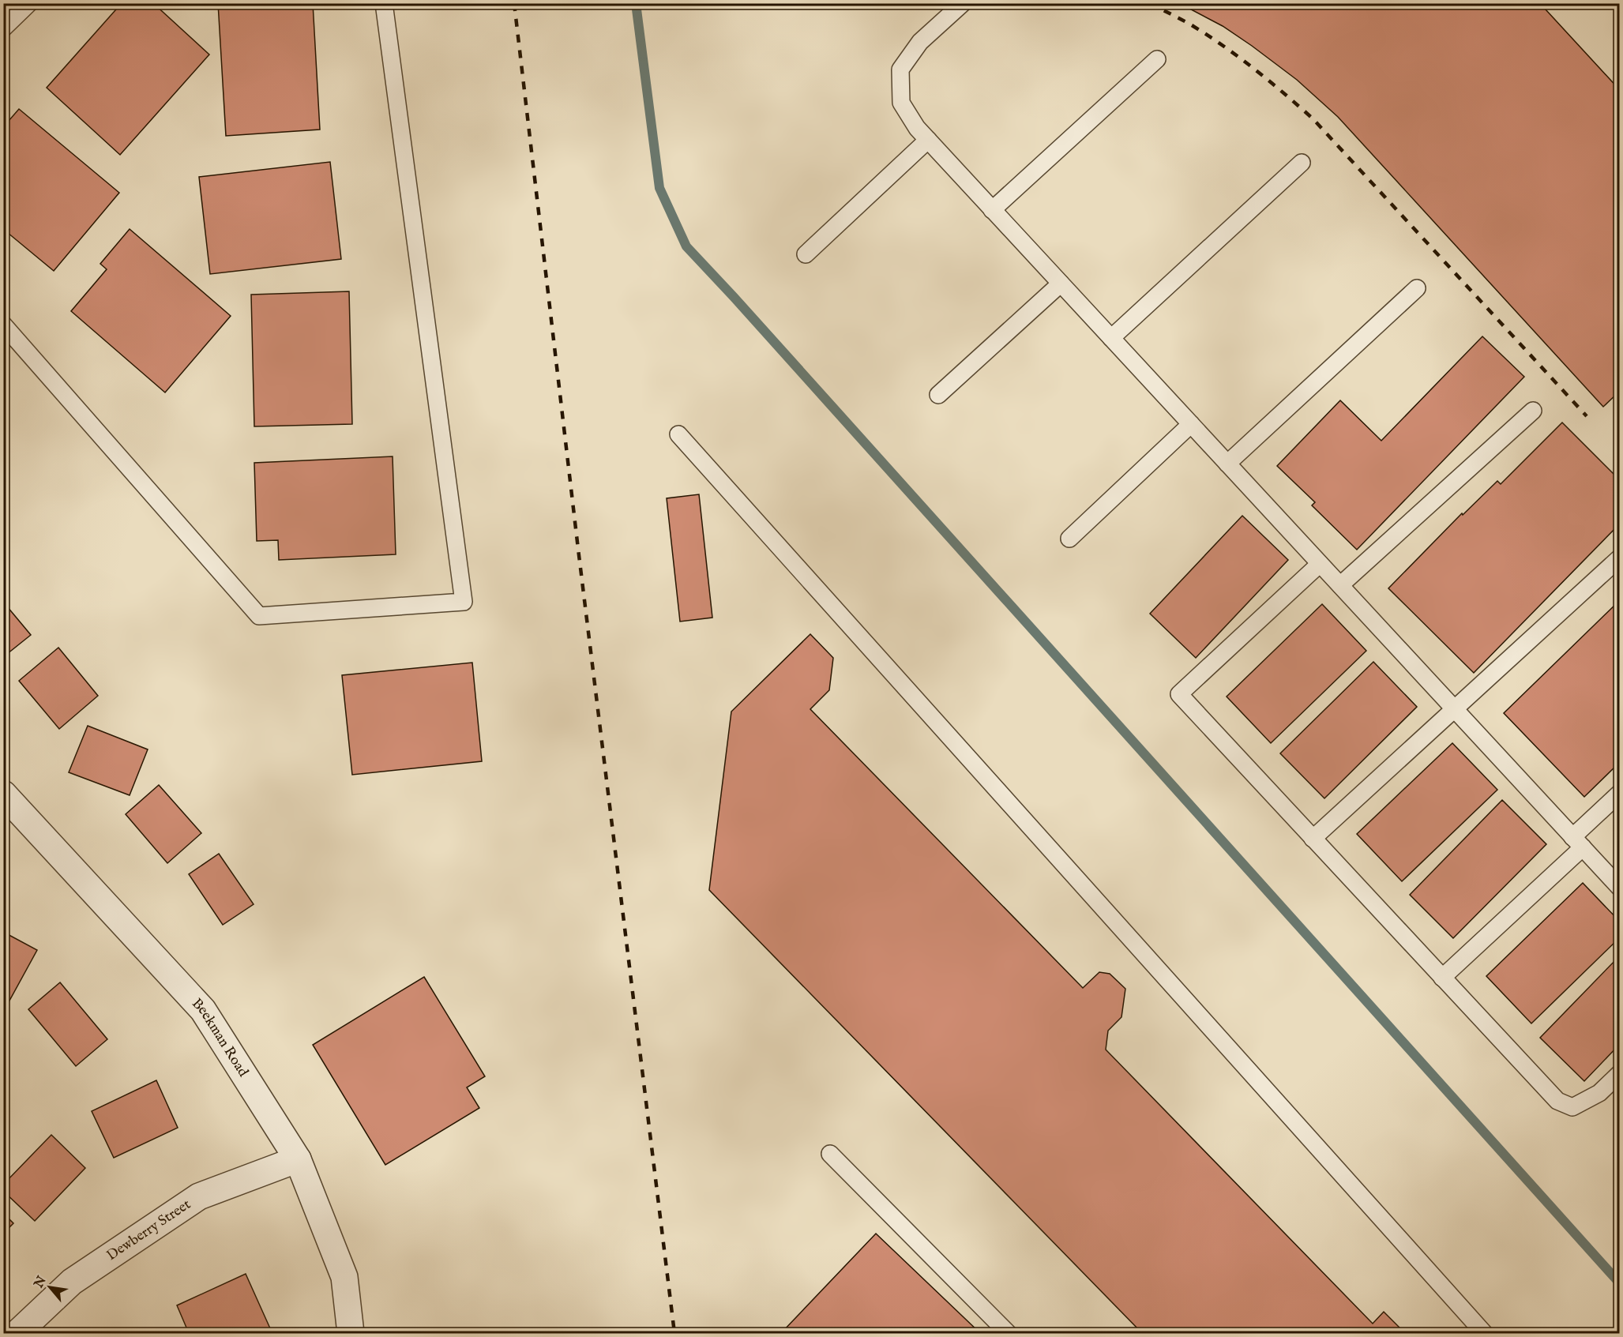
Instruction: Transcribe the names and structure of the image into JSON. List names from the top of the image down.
{
  "streets": {
    "street": ["Beekman Road", "Dewberry Street"]
  },
  "crossings": [
    ["Beekman Road", "Dewberry Street"]
  ],
  "north": "top left"
}
